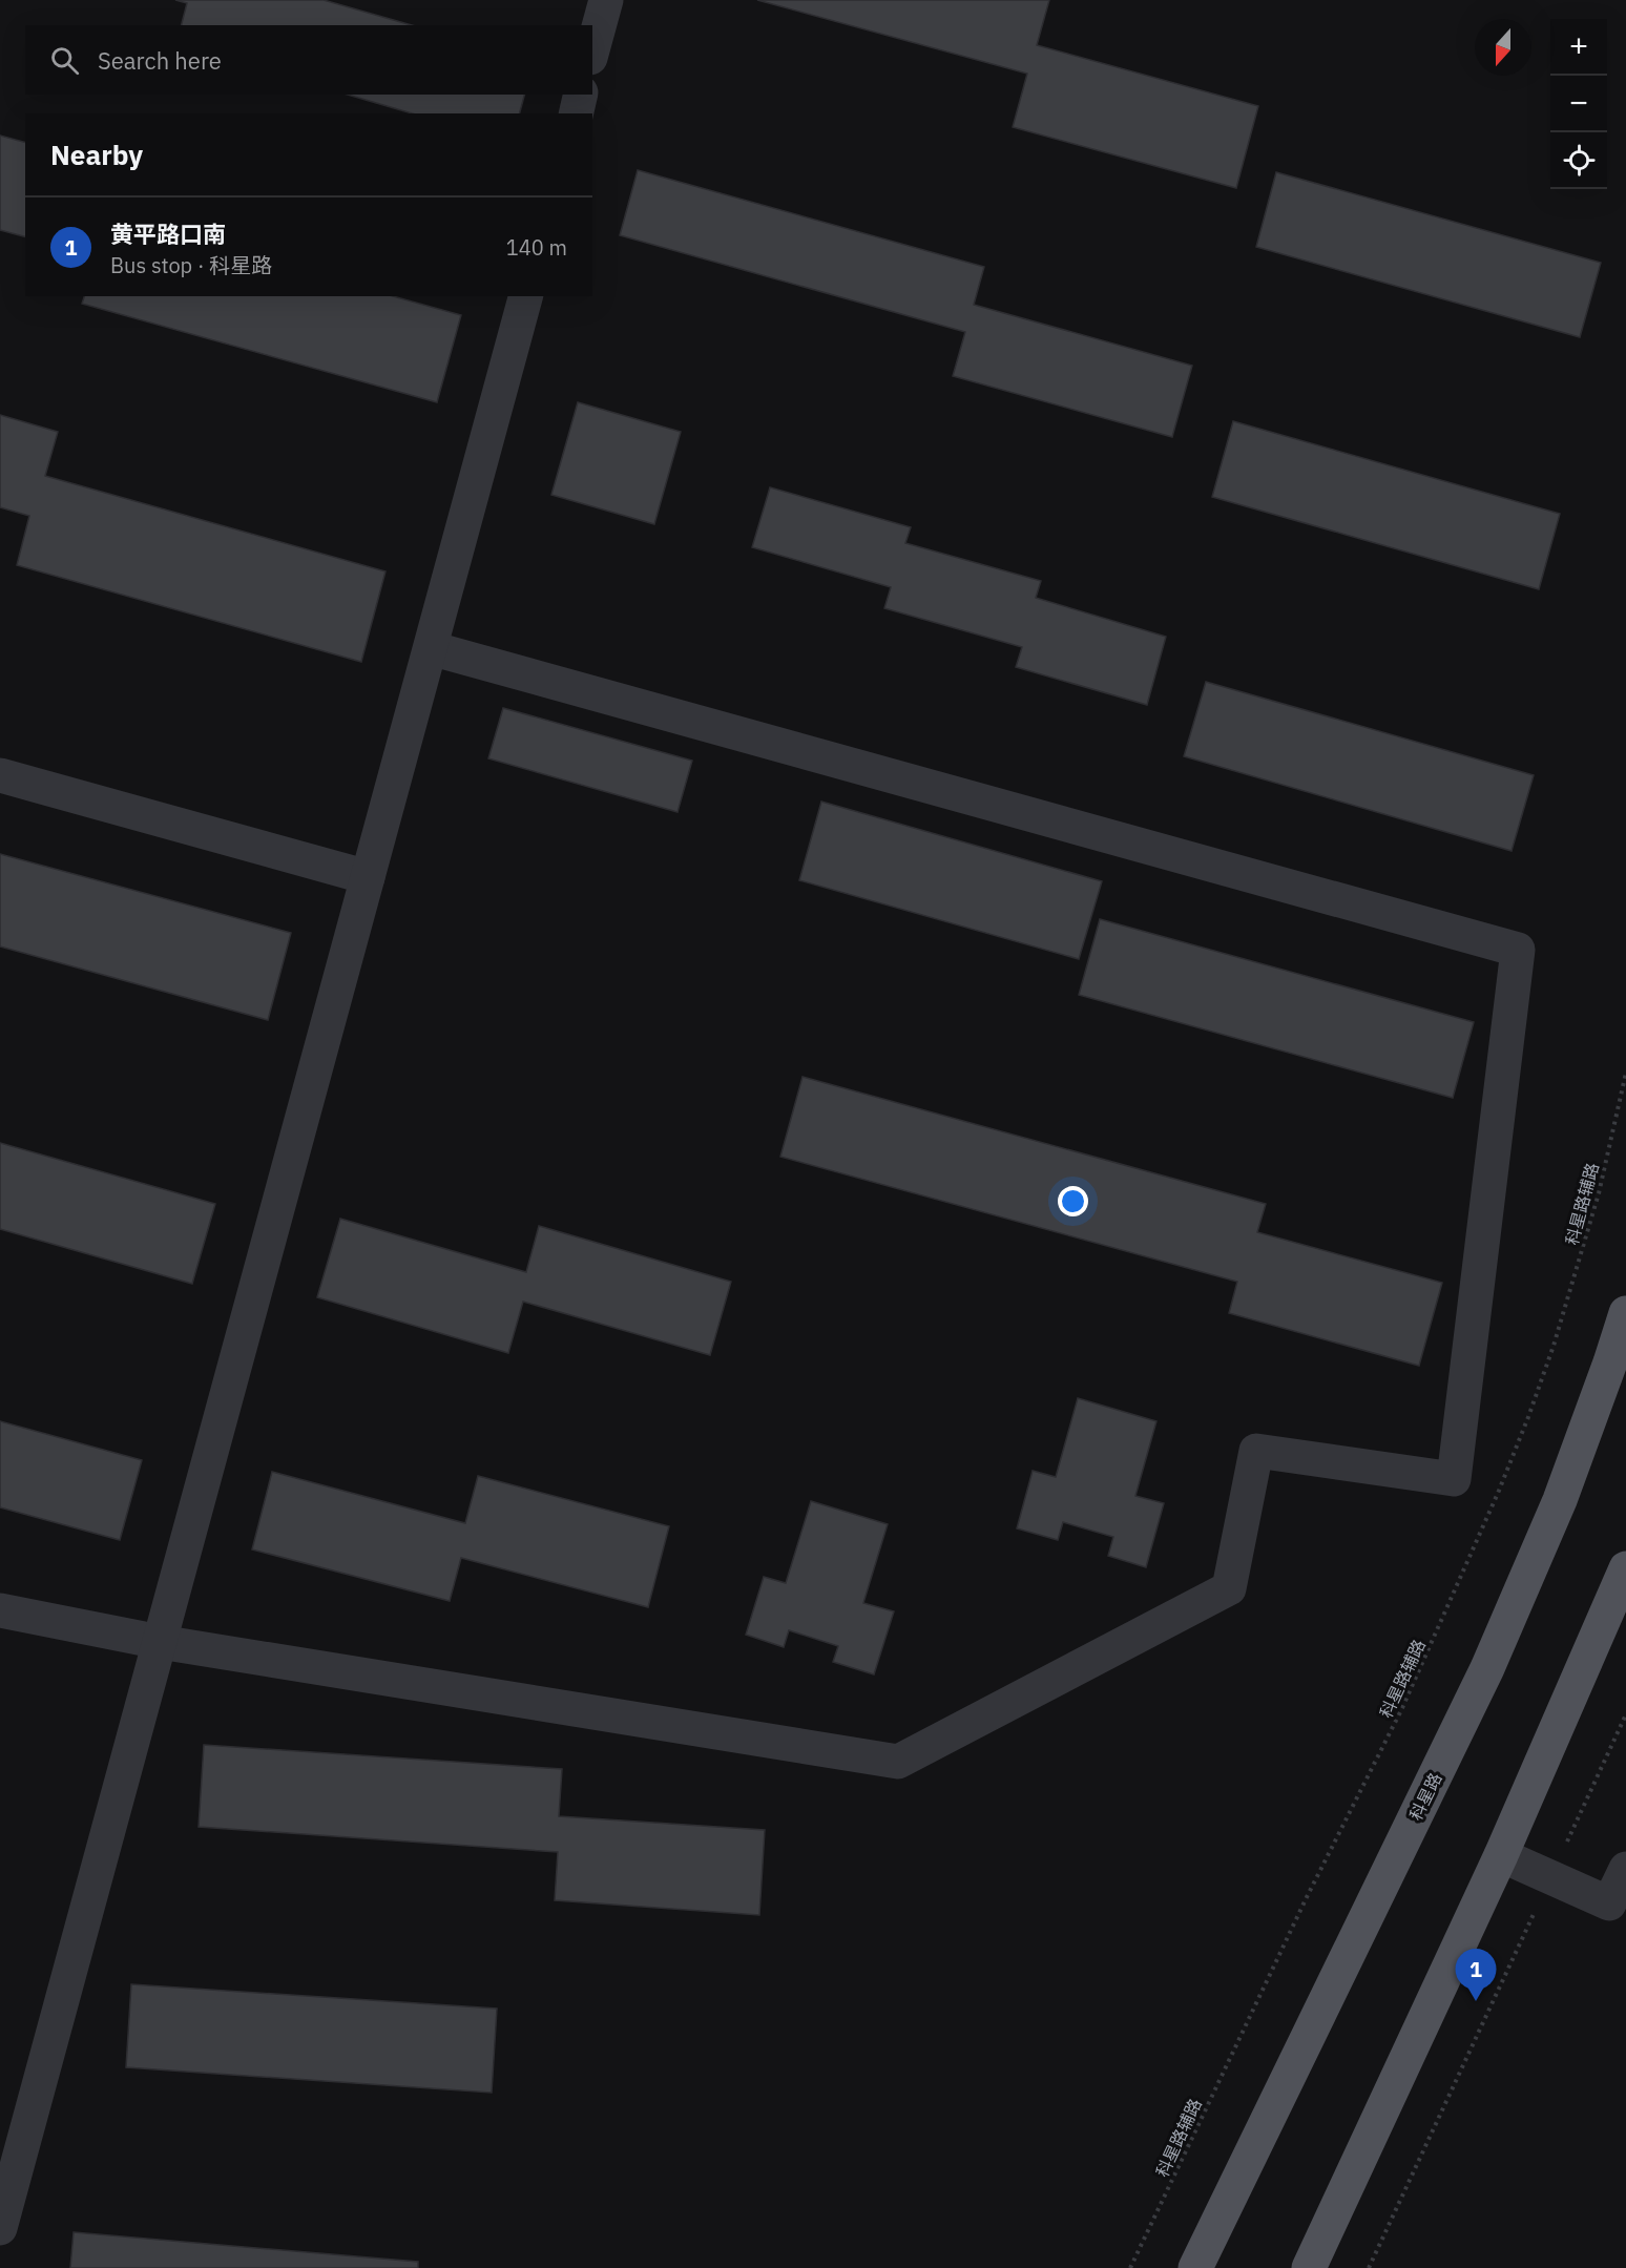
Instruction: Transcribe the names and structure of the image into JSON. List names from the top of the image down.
{
  "streets": {
    "main road": ["科星路"],
    "path": ["科星路辅路"]
  },
  "north": "bottom",
  "page": {
    "map_buttons": ["+", "−"],
    "search": "Search here",
    "heading": "Nearby",
    "list": [
      {
        "mark": "1",
        "name": "黄平路口南",
        "note": "Bus stop · 科星路",
        "value": "140 m"
      }
    ],
    "pins": "1"
  }
}
